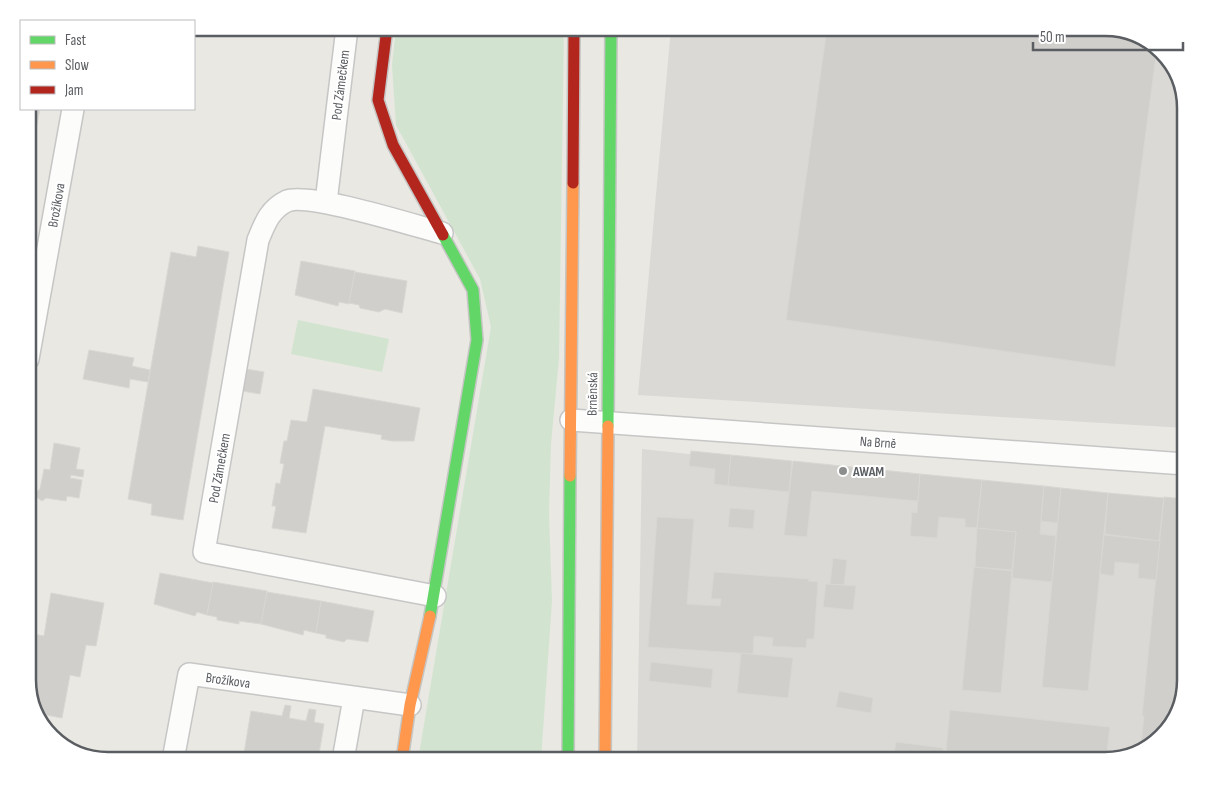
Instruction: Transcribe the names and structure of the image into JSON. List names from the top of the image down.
{
  "streets": {
    "main road": ["Brněnská"],
    "street": ["Pod Zámečkem", "Brožíkova", "Na Brně"]
  },
  "crossings": [
    ["Brněnská", "Na Brně"]
  ],
  "places": ["AWAM"],
  "legend": ["Fast", "Slow", "Jam"],
  "scale_bar": "50 m"
}
